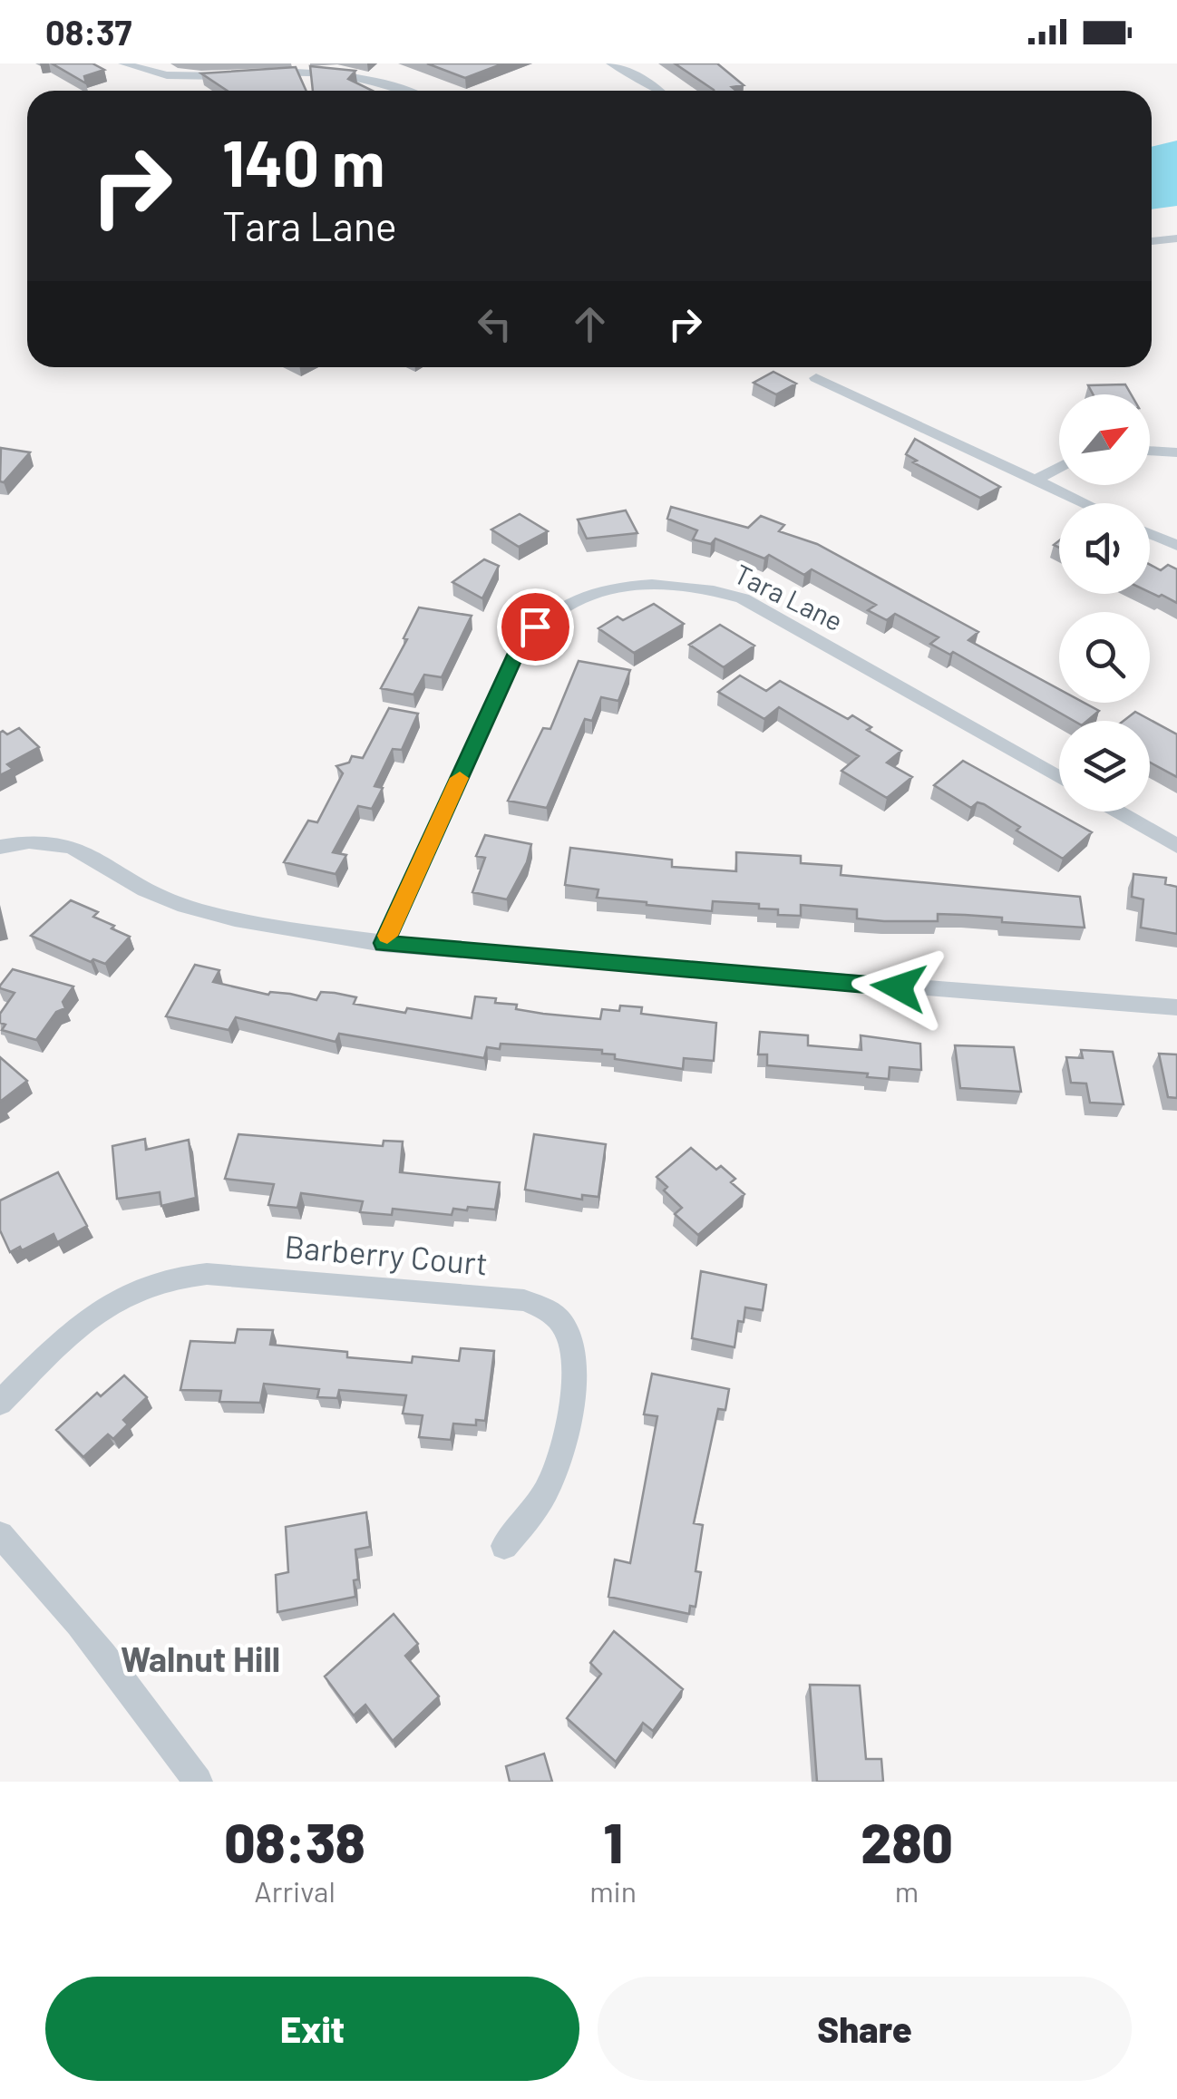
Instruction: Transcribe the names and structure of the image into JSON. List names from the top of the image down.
{
  "streets": {
    "street": ["Tara Lane", "Barberry Court"]
  },
  "districts": ["Walnut Hill"],
  "north": "top right",
  "page": {
    "status": "08:37",
    "turn": ["140 m", "Tara Lane"],
    "eta": [
      "08:38",
      "Arrival",
      "1",
      "min",
      "280",
      "m"
    ],
    "buttons": ["Exit", "Share"]
  }
}
